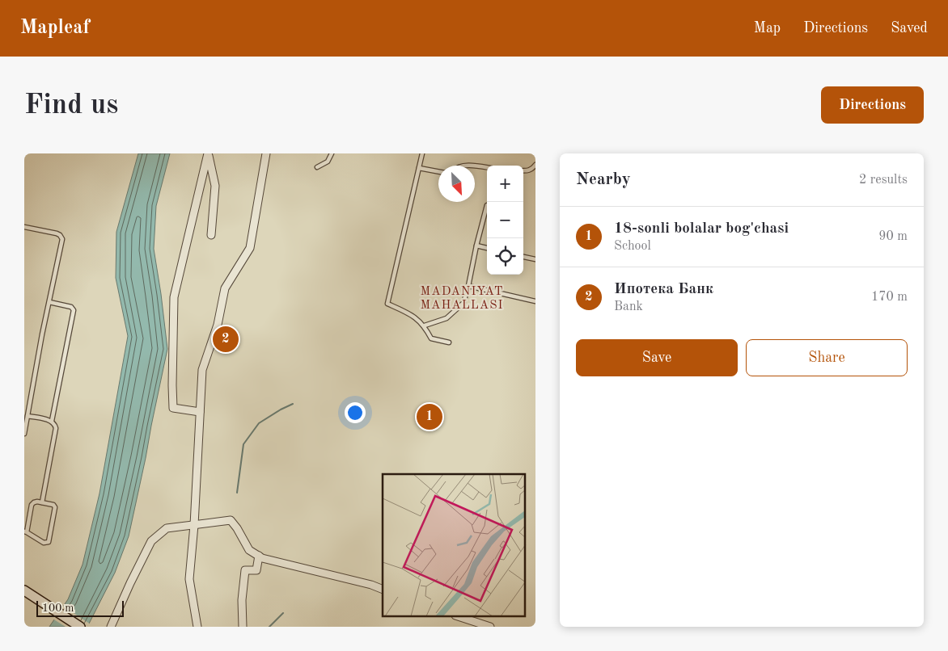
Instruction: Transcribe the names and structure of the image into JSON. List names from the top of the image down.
{
  "districts": ["MADANIYAT MAHALLASI"],
  "scale_bar": "100 m",
  "north": "bottom right",
  "page": {
    "header": "Mapleaf",
    "nav": ["Map", "Directions", "Saved"],
    "buttons": [
      "Directions",
      ["Save", "Share"]
    ],
    "title": "Find us",
    "heading": ["Nearby", "2 results"],
    "map_buttons": ["+", "−"],
    "list": [
      {
        "mark": "1",
        "name": "18-sonli bolalar bog'chasi",
        "note": "School",
        "value": "90 m"
      },
      {
        "mark": "2",
        "name": "Ипотека Банк",
        "note": "Bank",
        "value": "170 m"
      }
    ],
    "pins": ["2", "1"],
    "scale": "100 m"
  }
}
